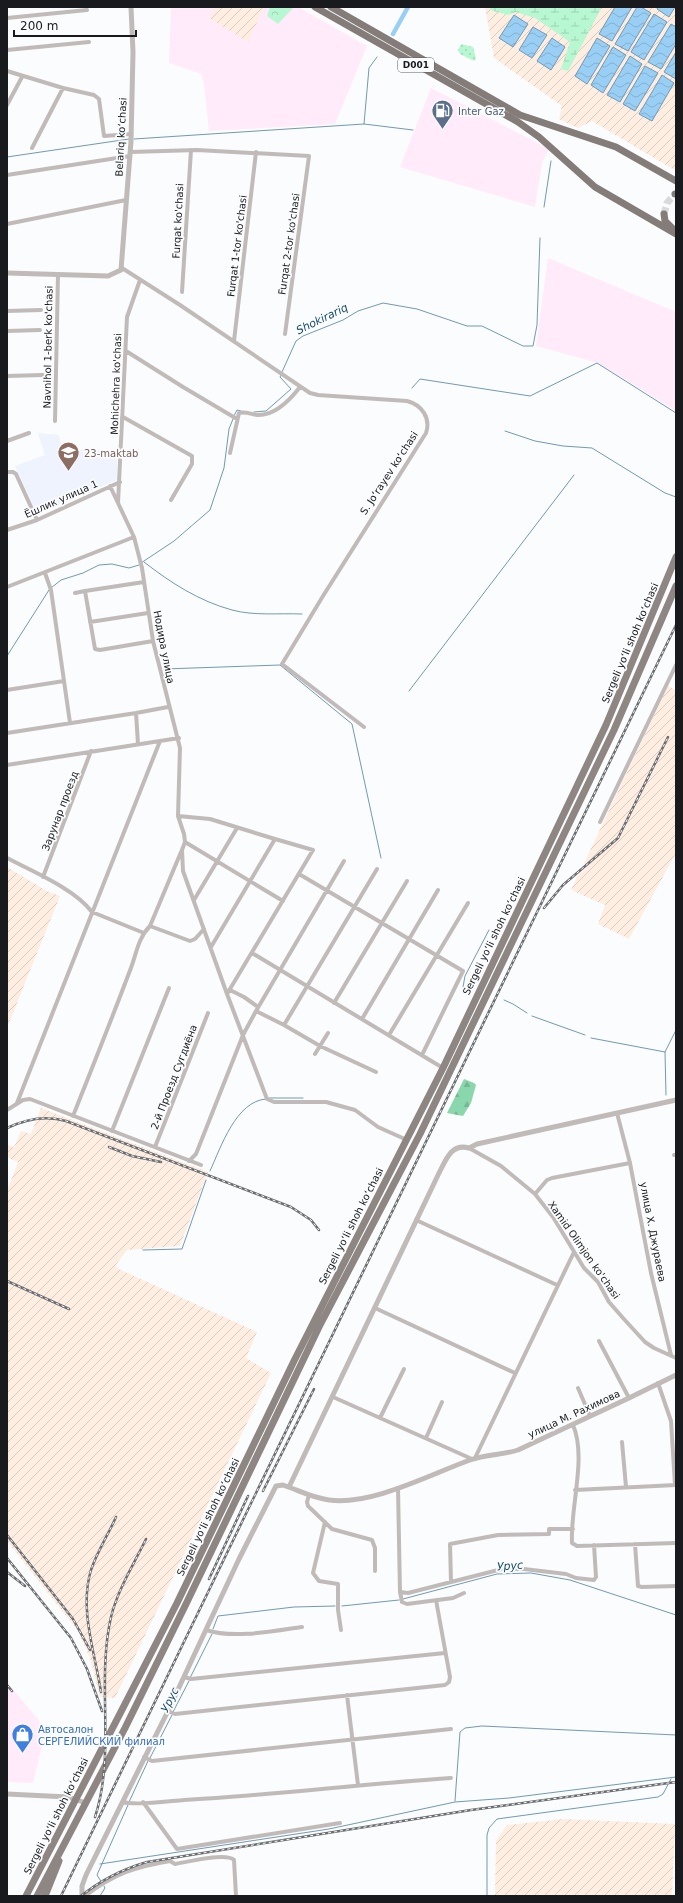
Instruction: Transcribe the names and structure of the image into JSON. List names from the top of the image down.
{
  "streets": {
    "highway": ["D001"],
    "main road": ["Sergeli yo‘li shoh ko‘chasi"],
    "street": [
      "Belariq koʻchasi",
      "Furqat ko'chasi",
      "Furqat 2-tor ko'chasi",
      "Furqat 1-tor ko'chasi",
      "Navnihol 1-berk ko'chasi",
      "Mohichehra ko'chasi",
      "S. Joʻrayev koʻchasi",
      "Ёшлик улица 1",
      "Нодира улица",
      "Зарунар проезд",
      "2-й Проезд Сугдиёна",
      "улица Х. Джураева",
      "Xamid Olimjon ko'chasi",
      "улица М. Рахимова"
    ]
  },
  "crossings": [
    ["Belariq koʻchasi", "S. Joʻrayev koʻchasi"],
    ["Furqat 2-tor ko'chasi", "Furqat 1-tor ko'chasi"],
    ["Furqat 1-tor ko'chasi", "S. Joʻrayev koʻchasi"],
    ["Mohichehra ko'chasi", "S. Joʻrayev koʻchasi"],
    ["Mohichehra ko'chasi", "Ёшлик улица 1"],
    ["улица Х. Джураева", "Xamid Olimjon ko'chasi"]
  ],
  "water": ["Shokirariq", "Урус"],
  "places": {
    "fuel station": ["Inter Gaz"],
    "school or university": ["23-maktab"],
    "shop": ["Автосалон СЕРГЕЛИЙСКИЙ филиал"]
  },
  "scale_bar": "200 m"
}
